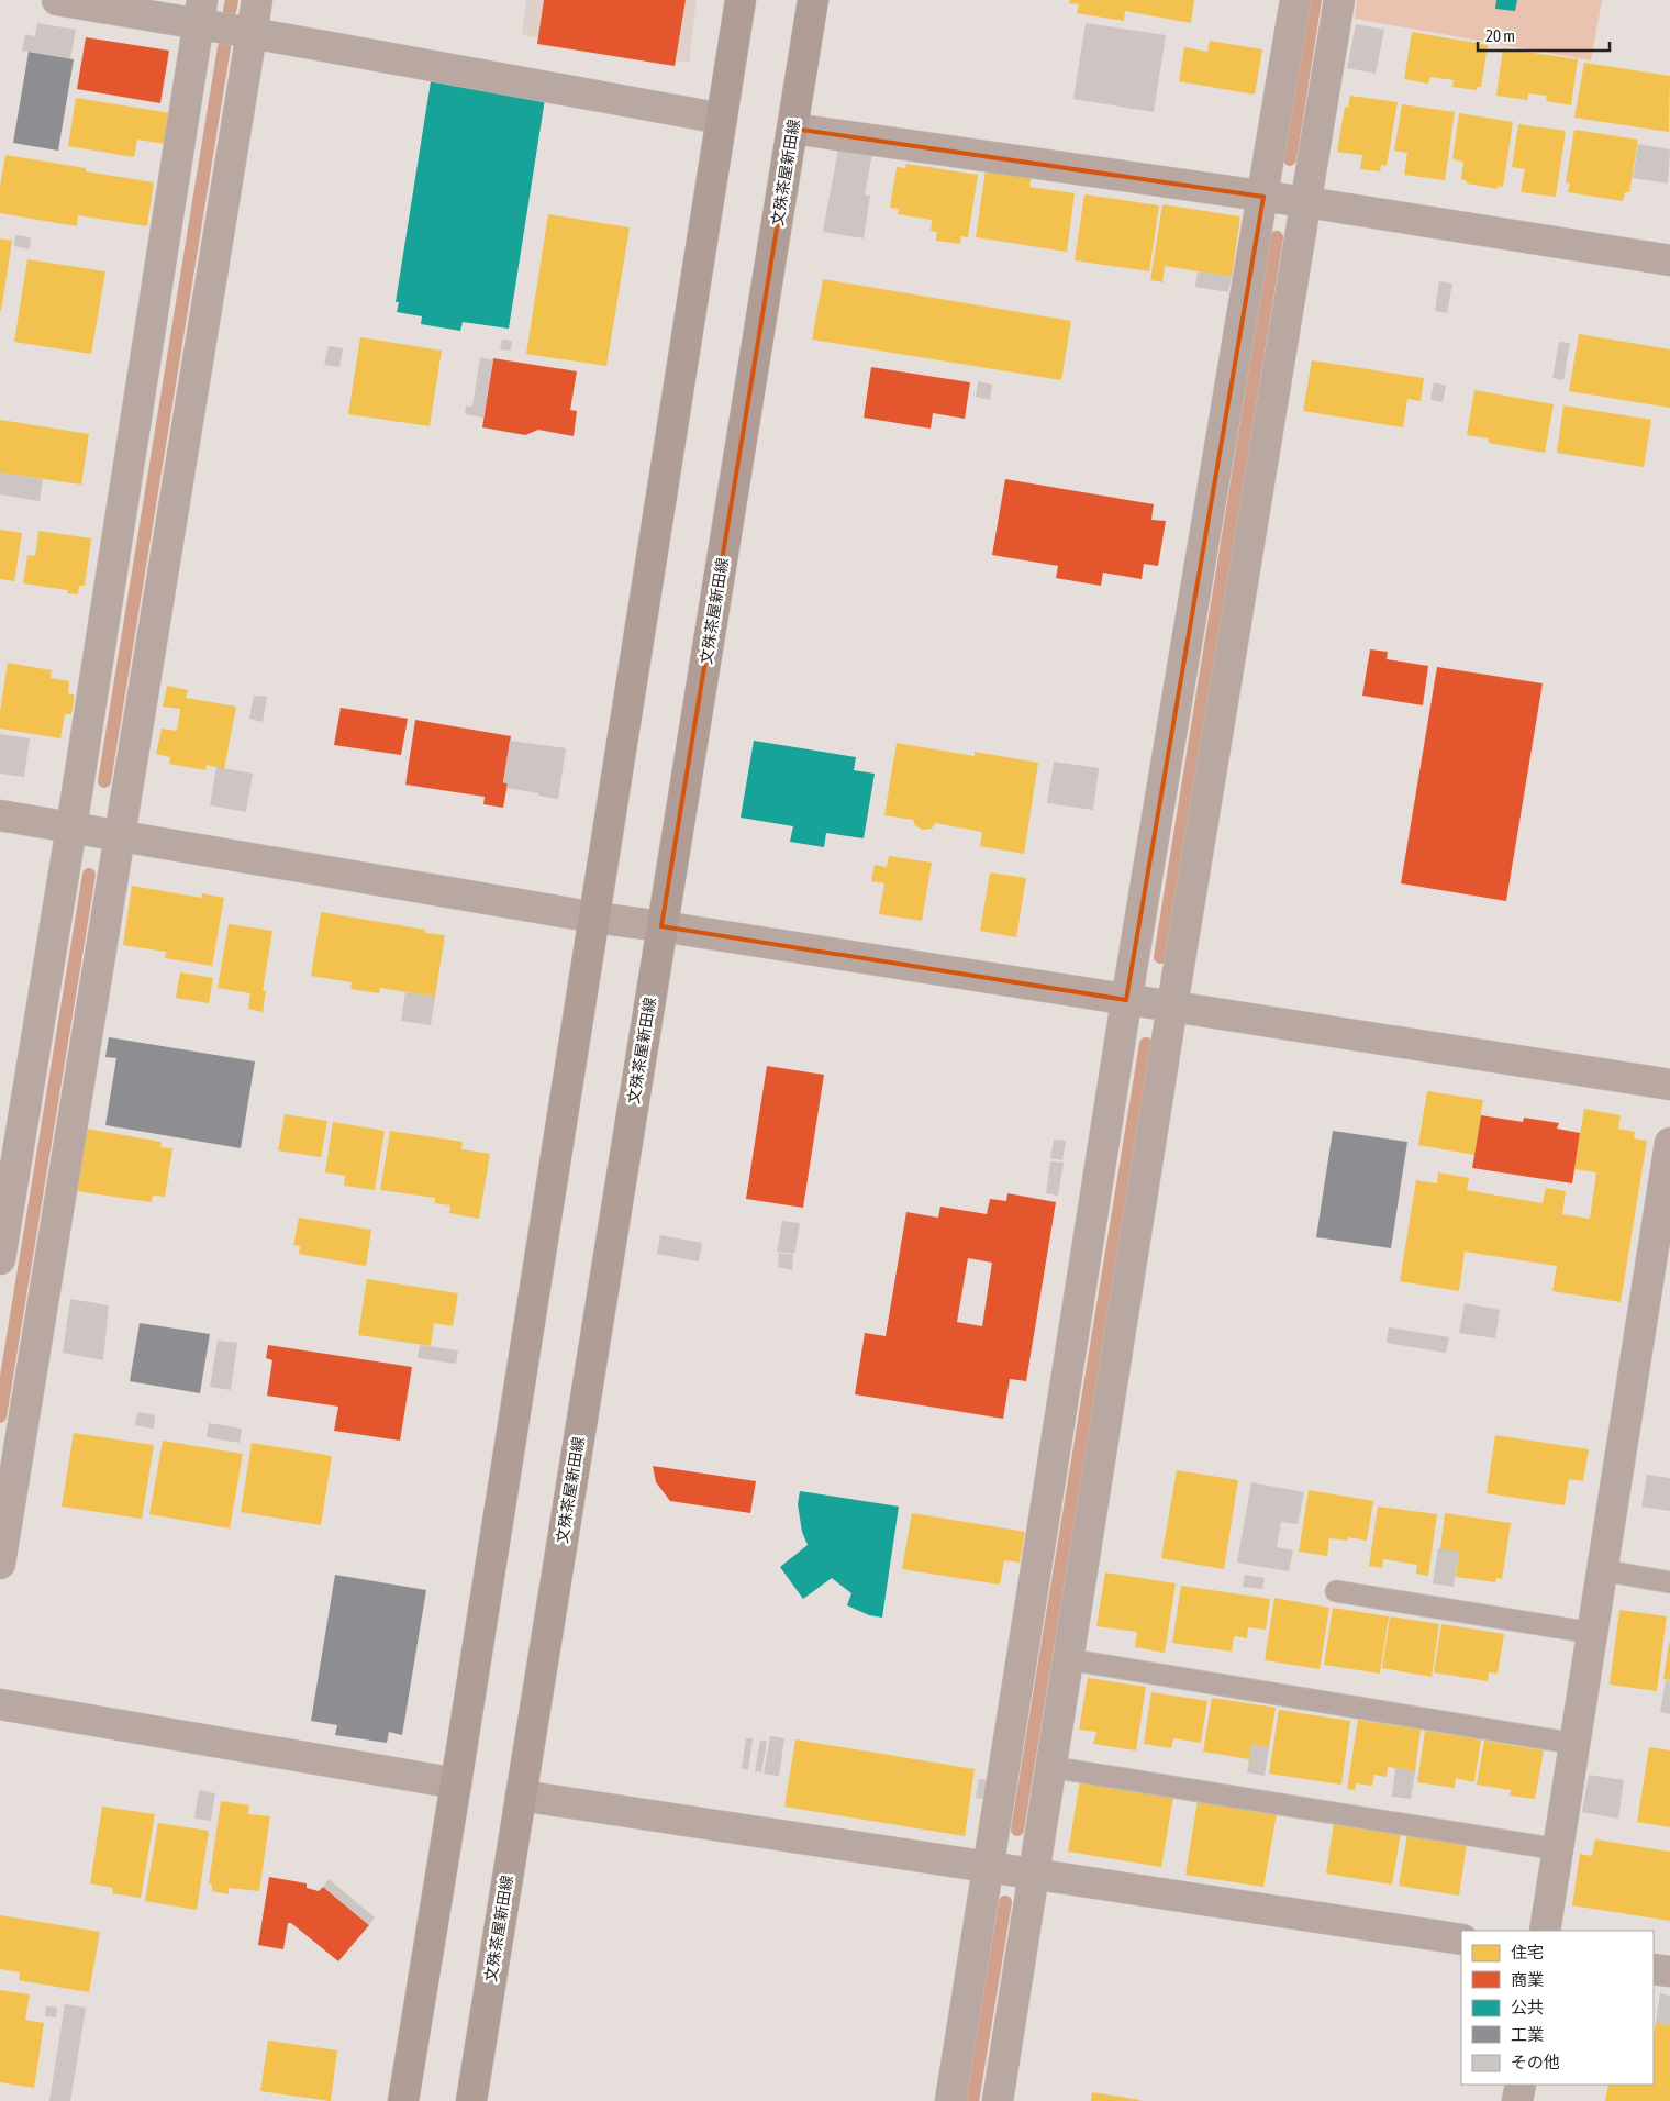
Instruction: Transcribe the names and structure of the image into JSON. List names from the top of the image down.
{
  "streets": {
    "main road": ["文殊茶屋新田線"]
  },
  "legend": [
    "住宅",
    "商業",
    "公共",
    "工業",
    "その他"
  ],
  "scale_bar": "20 m"
}
